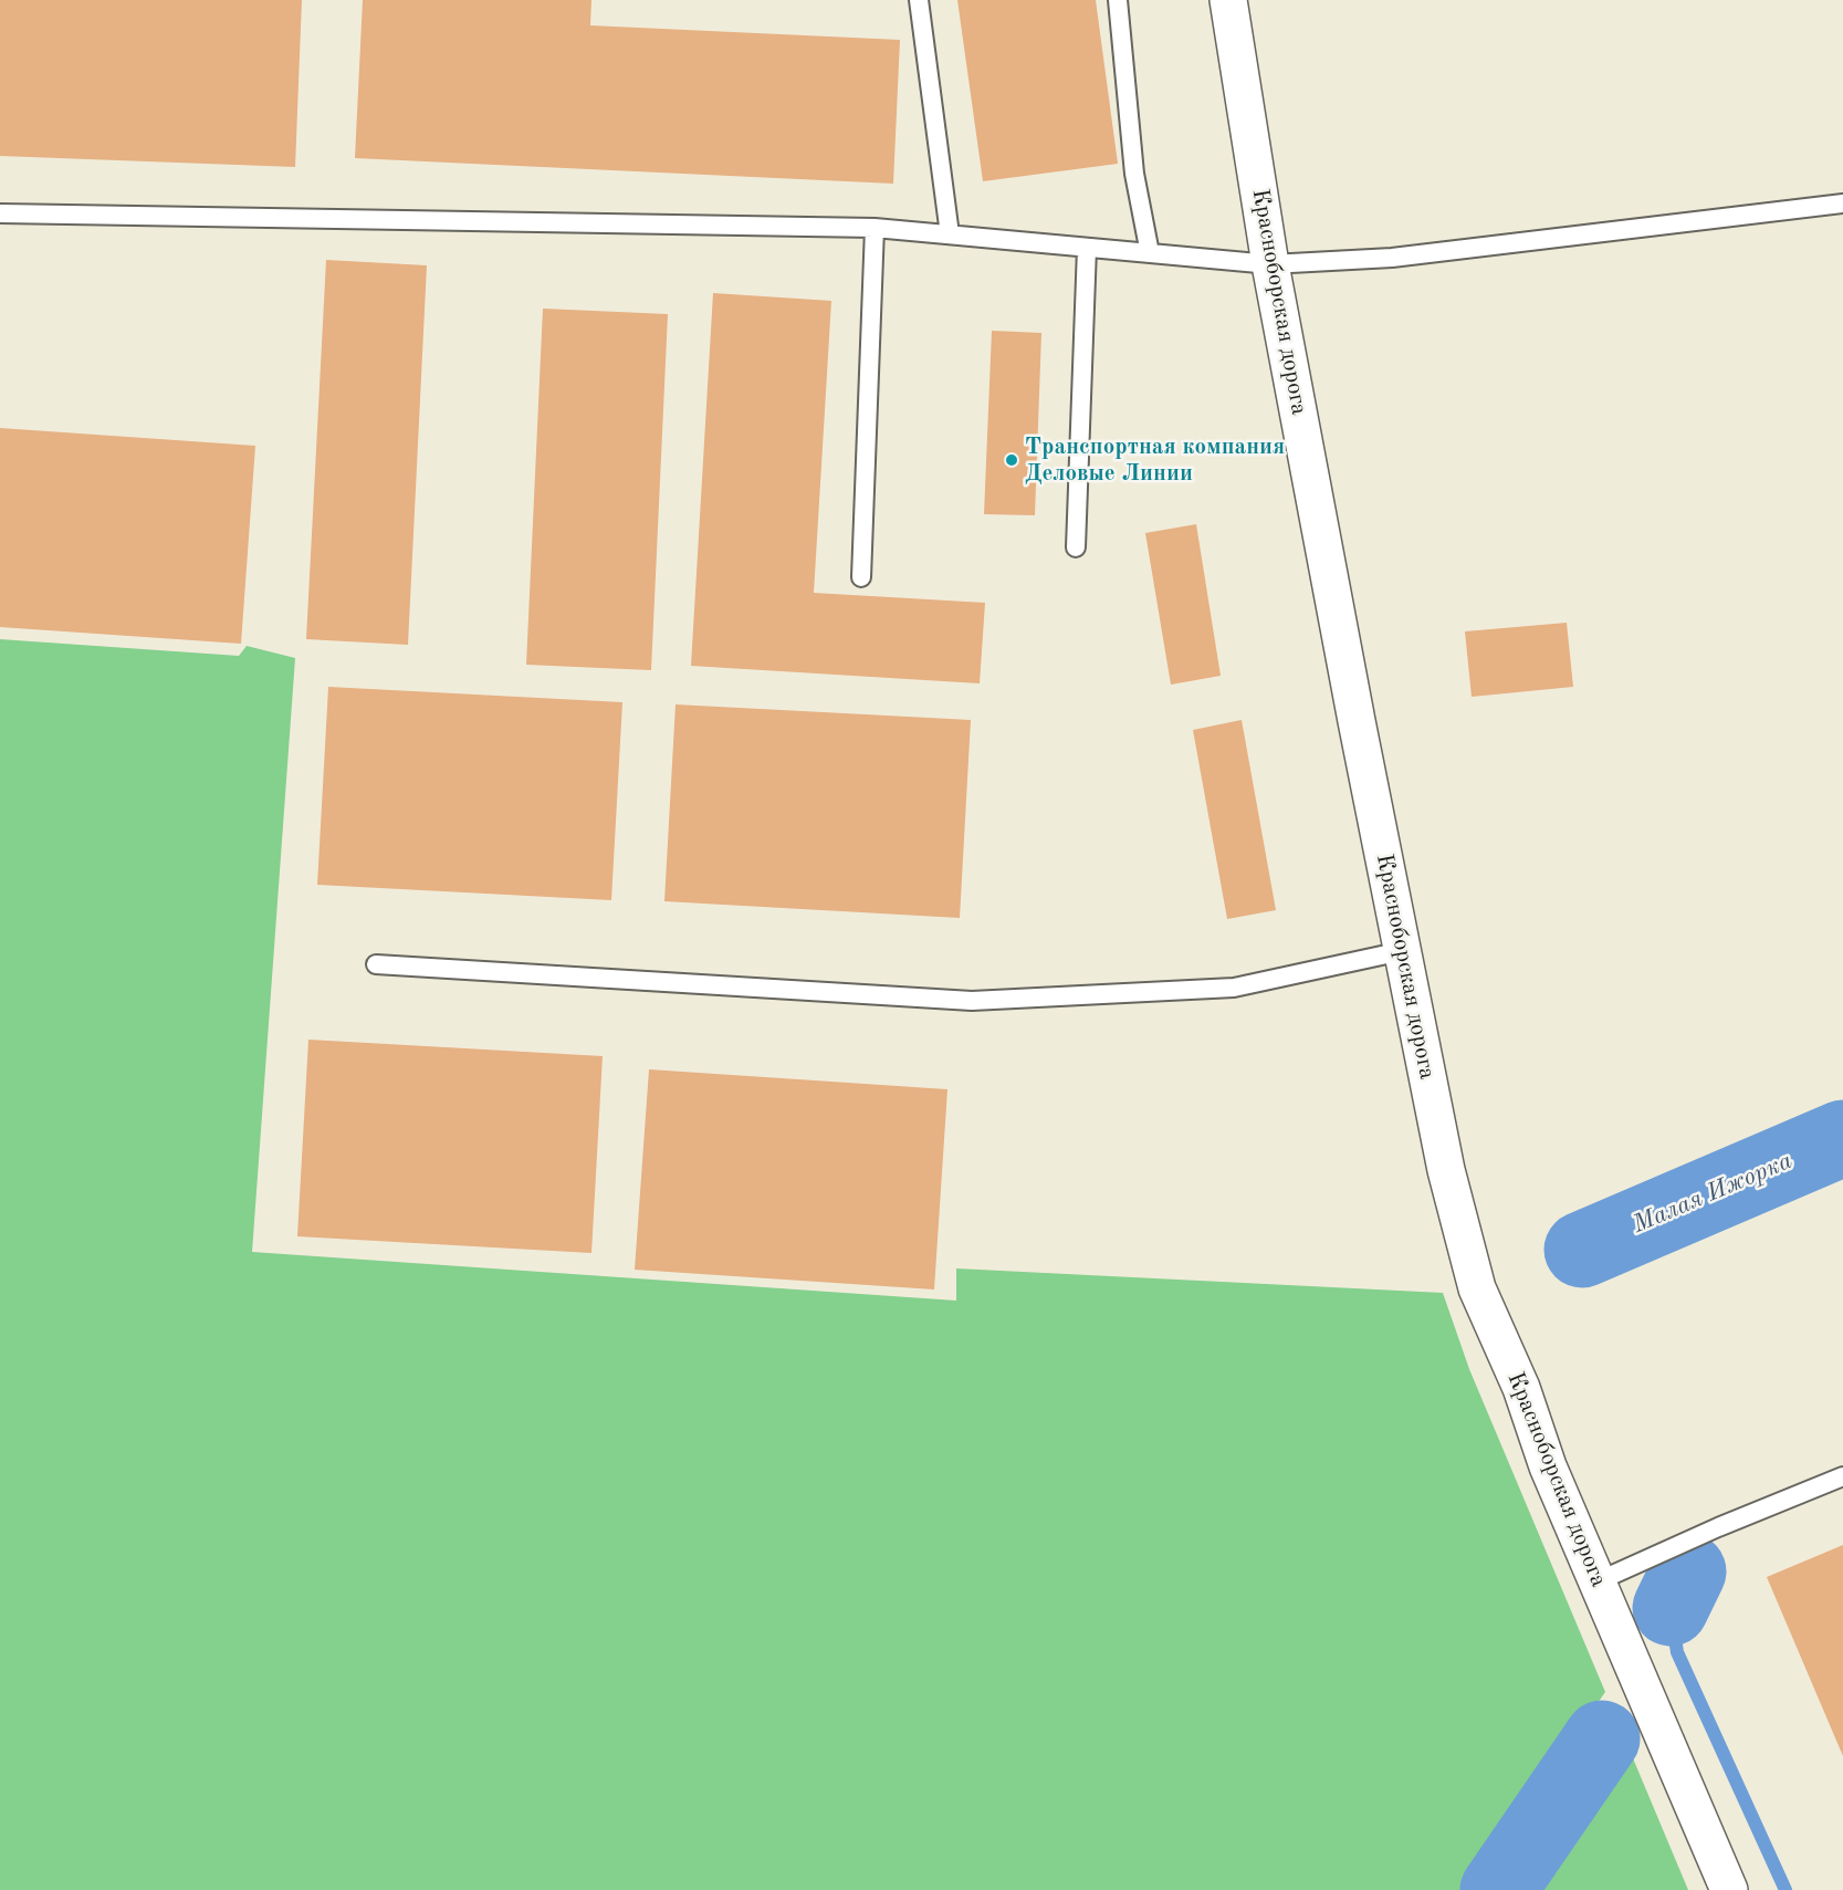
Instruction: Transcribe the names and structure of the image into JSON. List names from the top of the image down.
{
  "streets": {
    "street": ["Красноборская дорога"]
  },
  "water": ["Малая Ижорка"],
  "places": ["Транспортная компания Деловые Линии"]
}
